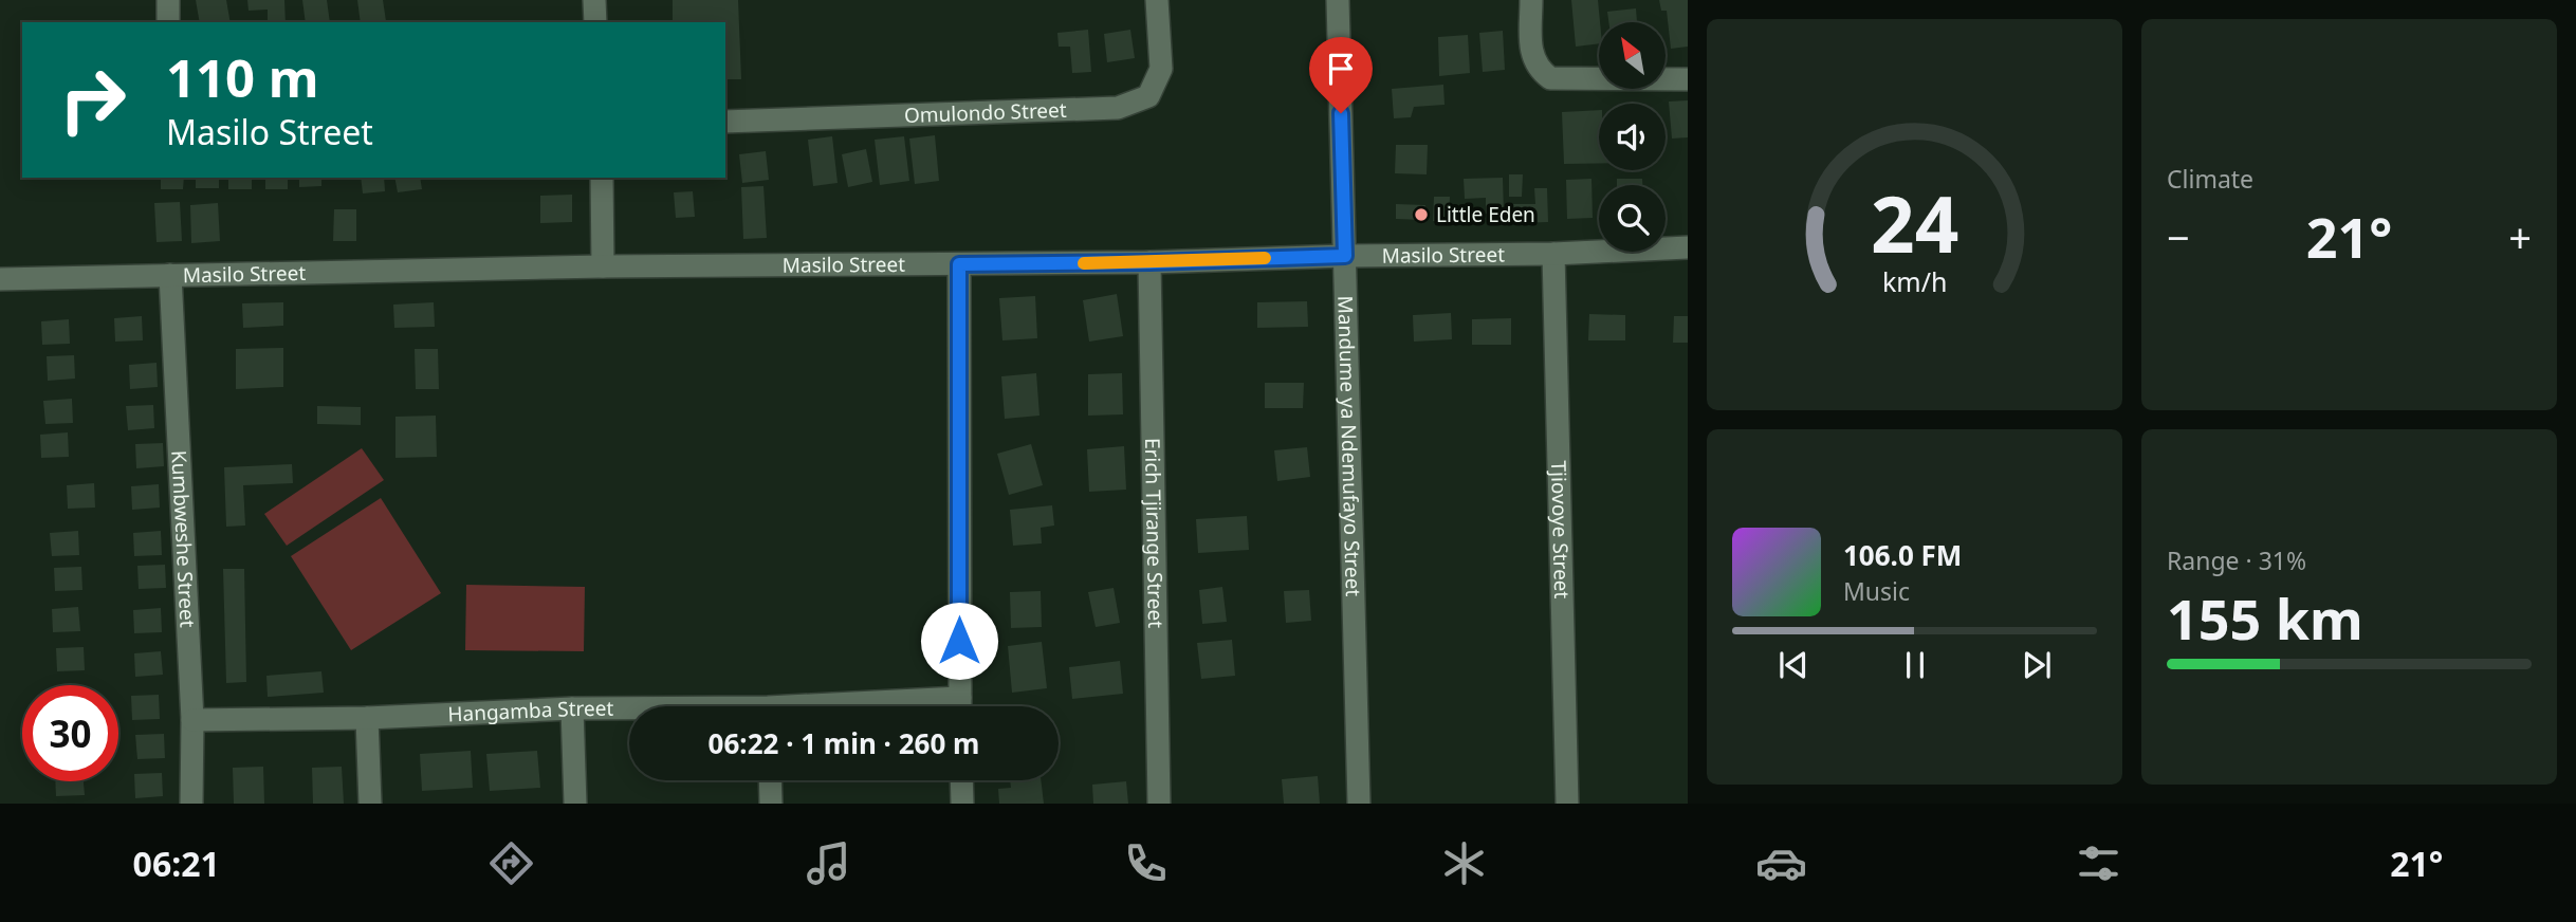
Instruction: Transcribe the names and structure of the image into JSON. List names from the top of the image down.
{
  "streets": {
    "street": [
      "Omulondo Street",
      "Masilo Street",
      "Mandume ya Ndemufayo Street",
      "Tjiovoye Street",
      "Erich Tjirange Street",
      "Kumbweshe Street",
      "Hangamba Street"
    ]
  },
  "crossings": [
    ["Masilo Street", "Mandume ya Ndemufayo Street"],
    ["Masilo Street", "Tjiovoye Street"],
    ["Masilo Street", "Erich Tjirange Street"],
    ["Masilo Street", "Kumbweshe Street"],
    ["Kumbweshe Street", "Hangamba Street"]
  ],
  "places": ["Little Eden"],
  "north": "top left",
  "page": {
    "tile": [
      "Climate",
      ["Range · 31%", "155 km"]
    ],
    "turn": ["110 m", "Masilo Street"],
    "heat": ["−", "21°", "+"],
    "song": ["106.0 FM", "Music"],
    "limit": "30",
    "trip": "06:22 · 1 min · 260 m",
    "tabs": ["06:21", "21°"],
    "gauge": ["24", "km/h"]
  }
}
